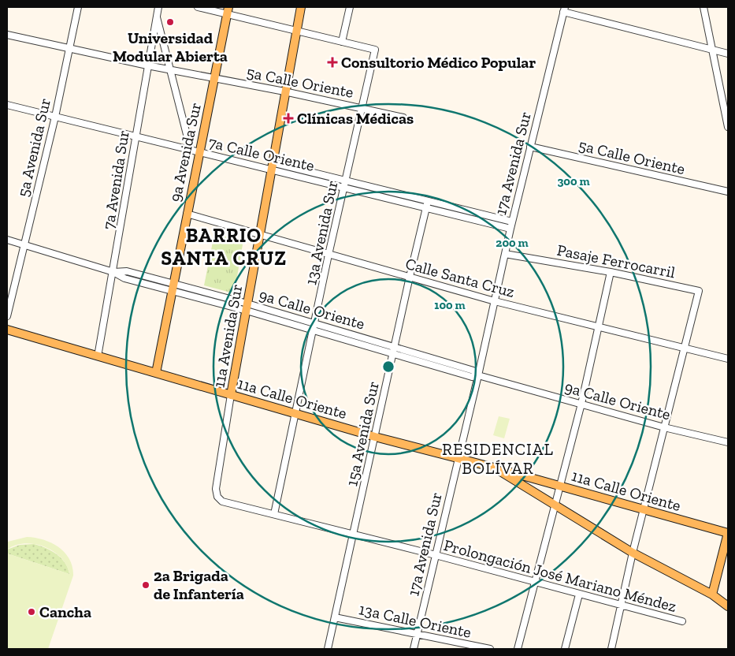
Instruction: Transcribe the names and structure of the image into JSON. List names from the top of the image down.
{
  "streets": {
    "main road": ["9a Avenida Sur", "11a Avenida Sur", "11a Calle Oriente"],
    "street": [
      "5a Calle Oriente",
      "5a Avenida Sur",
      "7a Calle Oriente",
      "17a Avenida Sur",
      "7a Avenida Sur",
      "13a Avenida Sur",
      "Pasaje Ferrocarril",
      "Calle Santa Cruz",
      "9a Calle Oriente",
      "15a Avenida Sur",
      "Prolongación José Mariano Méndez",
      "13a Calle Oriente"
    ]
  },
  "crossings": [
    ["5a Calle Oriente", "5a Avenida Sur"],
    ["5a Calle Oriente", "9a Avenida Sur"],
    ["5a Calle Oriente", "17a Avenida Sur"],
    ["5a Calle Oriente", "7a Avenida Sur"],
    ["5a Calle Oriente", "13a Avenida Sur"],
    ["5a Calle Oriente", "11a Avenida Sur"],
    ["5a Avenida Sur", "7a Calle Oriente"],
    ["5a Avenida Sur", "9a Calle Oriente"],
    ["9a Avenida Sur", "7a Calle Oriente"],
    ["9a Avenida Sur", "Calle Santa Cruz"],
    ["9a Avenida Sur", "9a Calle Oriente"],
    ["9a Avenida Sur", "11a Calle Oriente"],
    ["7a Calle Oriente", "17a Avenida Sur"],
    ["7a Calle Oriente", "7a Avenida Sur"],
    ["7a Calle Oriente", "13a Avenida Sur"],
    ["7a Calle Oriente", "11a Avenida Sur"],
    ["7a Calle Oriente", "15a Avenida Sur"],
    ["17a Avenida Sur", "Pasaje Ferrocarril"],
    ["17a Avenida Sur", "Calle Santa Cruz"],
    ["17a Avenida Sur", "9a Calle Oriente"],
    ["17a Avenida Sur", "11a Calle Oriente"],
    ["17a Avenida Sur", "Prolongación José Mariano Méndez"],
    ["17a Avenida Sur", "13a Calle Oriente"],
    ["7a Avenida Sur", "9a Calle Oriente"],
    ["7a Avenida Sur", "11a Calle Oriente"],
    ["13a Avenida Sur", "Calle Santa Cruz"],
    ["13a Avenida Sur", "9a Calle Oriente"],
    ["13a Avenida Sur", "11a Calle Oriente"],
    ["13a Avenida Sur", "Prolongación José Mariano Méndez"],
    ["Pasaje Ferrocarril", "Calle Santa Cruz"],
    ["Calle Santa Cruz", "11a Avenida Sur"],
    ["Calle Santa Cruz", "15a Avenida Sur"],
    ["9a Calle Oriente", "11a Avenida Sur"],
    ["9a Calle Oriente", "15a Avenida Sur"],
    ["11a Avenida Sur", "11a Calle Oriente"],
    ["11a Avenida Sur", "Prolongación José Mariano Méndez"],
    ["11a Calle Oriente", "15a Avenida Sur"],
    ["15a Avenida Sur", "Prolongación José Mariano Méndez"],
    ["15a Avenida Sur", "13a Calle Oriente"]
  ],
  "districts": ["BARRIO SANTA CRUZ", "RESIDENCIAL BOLÍVAR"],
  "places": {
    "other": ["Universidad Modular Abierta", "2a Brigada de Infantería", "Cancha"],
    "health": ["Consultorio Médico Popular", "Clínicas Médicas"]
  },
  "rings": ["300 m", "200 m", "100 m"]
}
